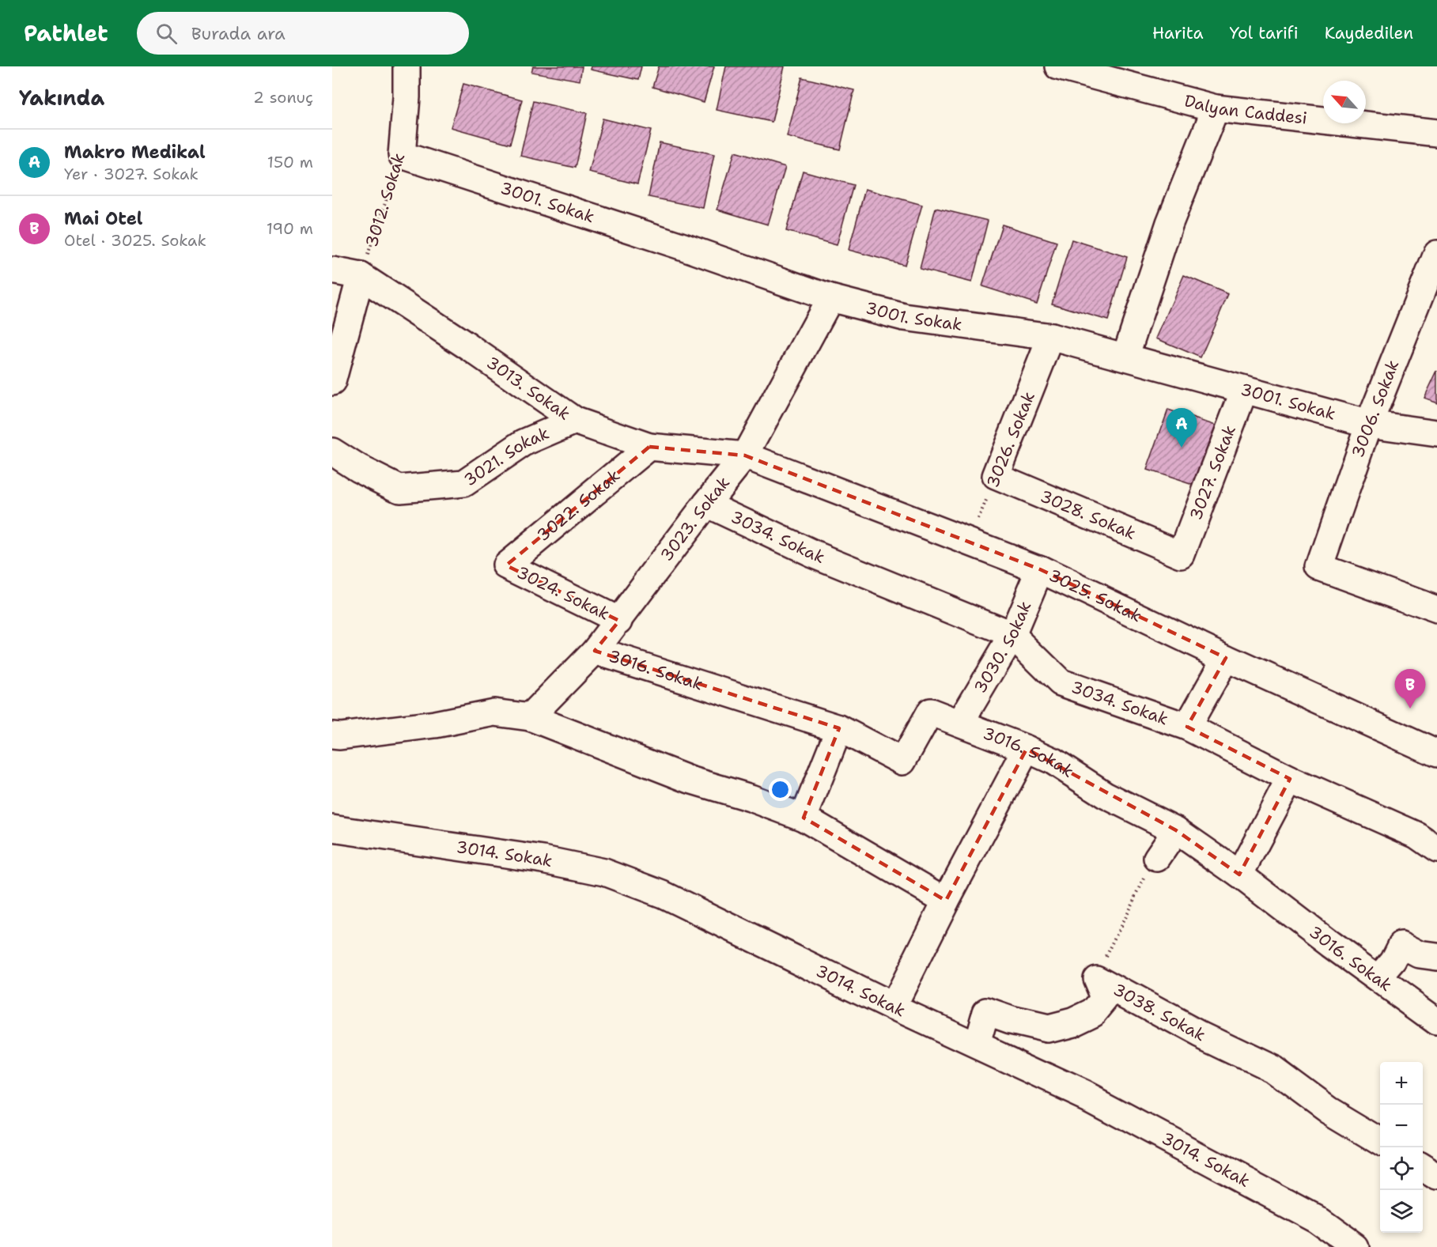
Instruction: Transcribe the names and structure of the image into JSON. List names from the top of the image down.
{
  "streets": {
    "street": [
      "Dalyan Caddesi",
      "3012. Sokak",
      "3001. Sokak",
      "3013. Sokak",
      "3006. Sokak",
      "3026. Sokak",
      "3021. Sokak",
      "3027. Sokak",
      "3022. Sokak",
      "3028. Sokak",
      "3023. Sokak",
      "3034. Sokak",
      "3024. Sokak",
      "3025. Sokak",
      "3030. Sokak",
      "3016. Sokak",
      "3014. Sokak",
      "3038. Sokak"
    ]
  },
  "crossings": [
    ["3012. Sokak", "3001. Sokak"],
    ["3012. Sokak", "3013. Sokak"],
    ["3001. Sokak", "3006. Sokak"],
    ["3001. Sokak", "3026. Sokak"],
    ["3001. Sokak", "3027. Sokak"],
    ["3001. Sokak", "3023. Sokak"],
    ["3013. Sokak", "3021. Sokak"],
    ["3013. Sokak", "3022. Sokak"],
    ["3013. Sokak", "3023. Sokak"],
    ["3013. Sokak", "3025. Sokak"],
    ["3026. Sokak", "3028. Sokak"],
    ["3026. Sokak", "3025. Sokak"],
    ["3027. Sokak", "3028. Sokak"],
    ["3022. Sokak", "3024. Sokak"],
    ["3023. Sokak", "3034. Sokak"],
    ["3023. Sokak", "3024. Sokak"],
    ["3023. Sokak", "3025. Sokak"],
    ["3023. Sokak", "3016. Sokak"],
    ["3034. Sokak", "3030. Sokak"],
    ["3025. Sokak", "3030. Sokak"],
    ["3030. Sokak", "3016. Sokak"],
    ["3014. Sokak", "3038. Sokak"]
  ],
  "north": "top left",
  "page": {
    "header": "Pathlet",
    "search": "Burada ara",
    "nav": ["Harita", "Yol tarifi", "Kaydedilen"],
    "heading": ["Yakında", "2 sonuç"],
    "list": [
      {
        "mark": "A",
        "name": "Makro Medikal",
        "note": "Yer · 3027. Sokak",
        "value": "150 m"
      },
      {
        "mark": "B",
        "name": "Mai Otel",
        "note": "Otel · 3025. Sokak",
        "value": "190 m"
      }
    ],
    "pins": ["A", "B"],
    "map_buttons": ["+", "−"]
  }
}
